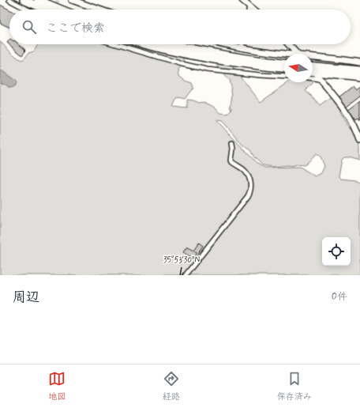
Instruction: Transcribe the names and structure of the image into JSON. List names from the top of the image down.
{
  "north": "left",
  "page": {
    "search": "ここで検索",
    "heading": ["周辺", "0件"],
    "nav": ["地図", "経路", "保存済み"]
  },
  "coordinates": ["35°53'30\"N"]
}
